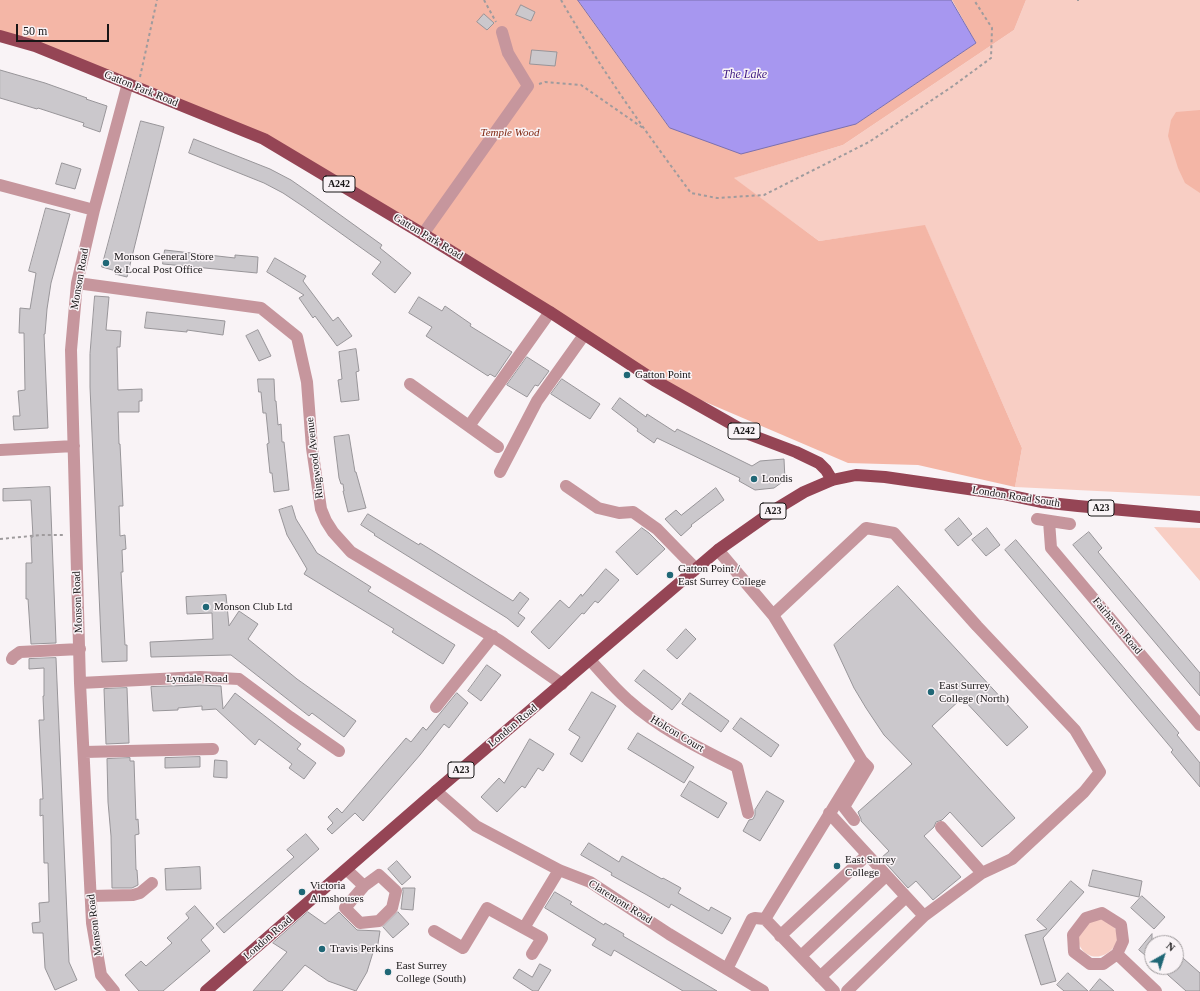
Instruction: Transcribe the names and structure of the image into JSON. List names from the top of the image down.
{
  "streets": {
    "main road": [
      "Gatton Park Road",
      "A242",
      "London Road South",
      "A23",
      "London Road"
    ],
    "street": [
      "Monson Road",
      "Ringwood Avenue",
      "Fairhaven Road",
      "Lyndale Road",
      "Holcon Court",
      "Claremont Road"
    ]
  },
  "crossings": [
    ["Gatton Park Road", "Monson Road"],
    ["Gatton Park Road", "London Road South"],
    ["Gatton Park Road", "London Road"],
    ["Monson Road", "Ringwood Avenue"],
    ["Monson Road", "Lyndale Road"],
    ["Ringwood Avenue", "London Road"],
    ["London Road South", "London Road"],
    ["London Road", "Holcon Court"],
    ["London Road", "Claremont Road"]
  ],
  "water": ["The Lake"],
  "parks": ["Temple Wood"],
  "places": [
    "Monson General Store & Local Post Office",
    "Gatton Point",
    "Londis",
    "Gatton Point / East Surrey College",
    "Monson Club Ltd",
    "East Surrey College (North)",
    "East Surrey College",
    "Victoria Almshouses",
    "Travis Perkins",
    "East Surrey College (South)"
  ],
  "scale_bar": "50 m",
  "north": "top right"
}
